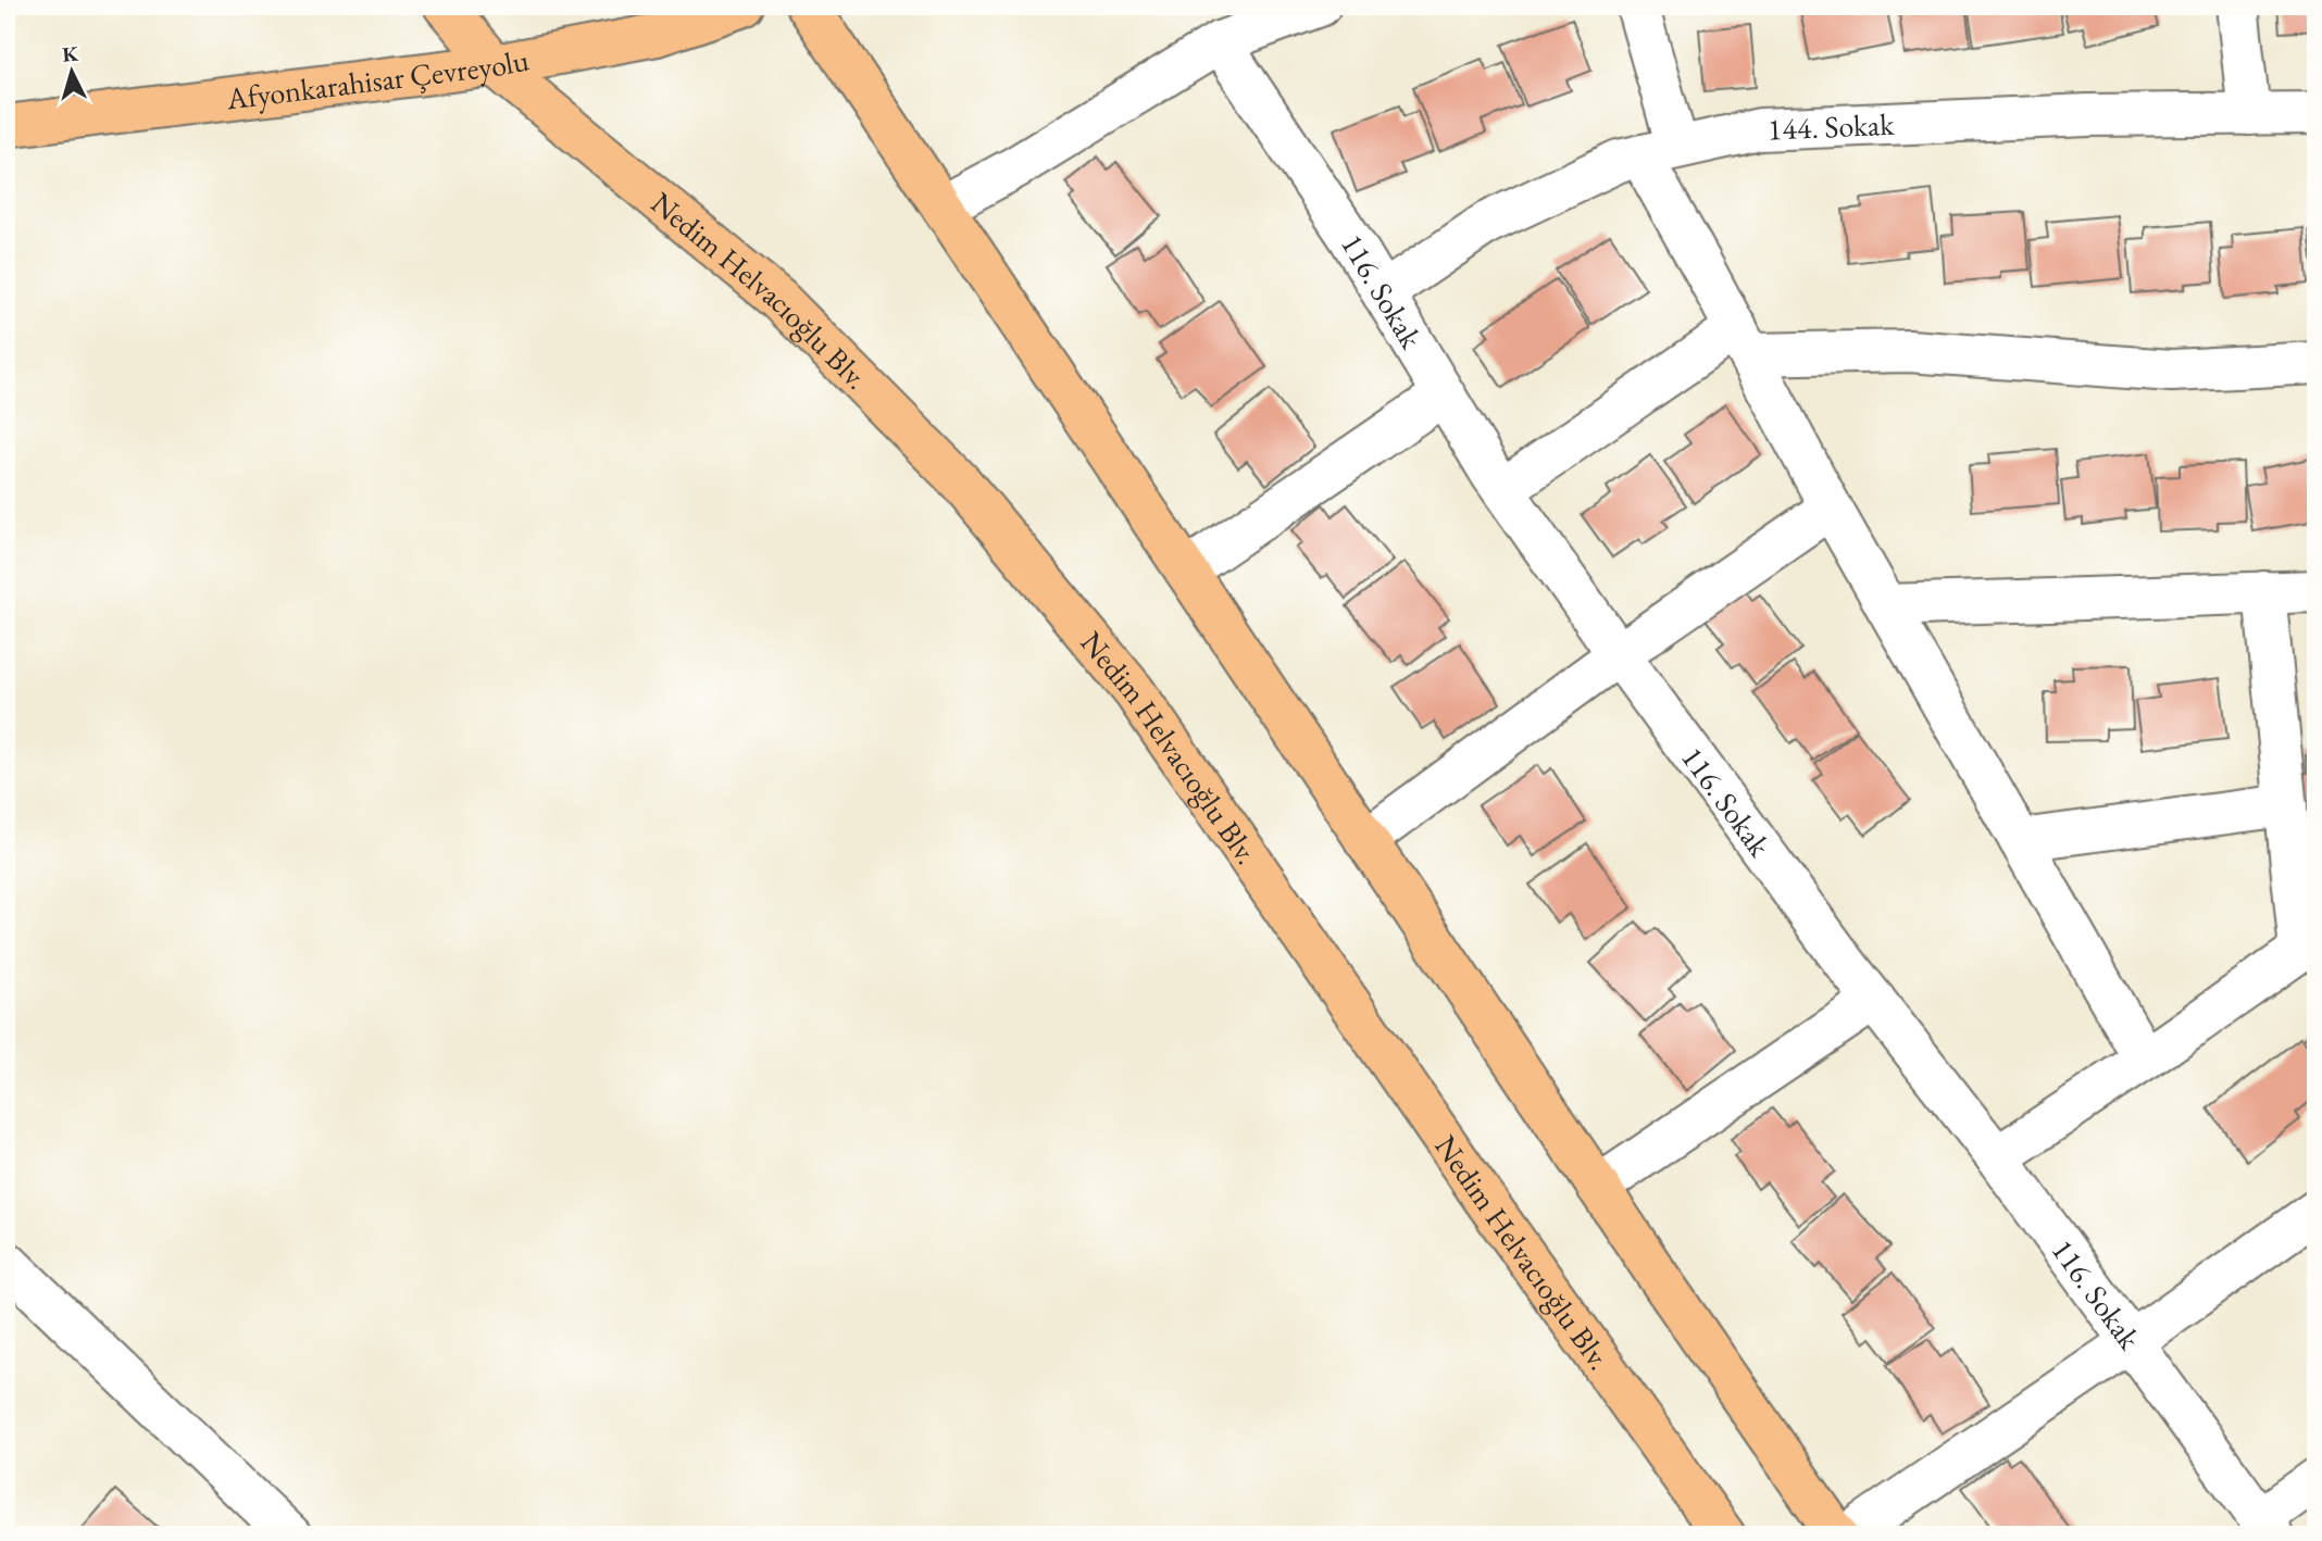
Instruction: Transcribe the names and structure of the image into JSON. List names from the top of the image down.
{
  "streets": {
    "main road": ["Afyonkarahisar Çevreyolu", "Nedim Helvacıoğlu Blv."],
    "street": ["144. Sokak", "116. Sokak"]
  },
  "crossings": [
    ["Afyonkarahisar Çevreyolu", "Nedim Helvacıoğlu Blv."],
    ["144. Sokak", "116. Sokak"]
  ],
  "north": "top"
}
